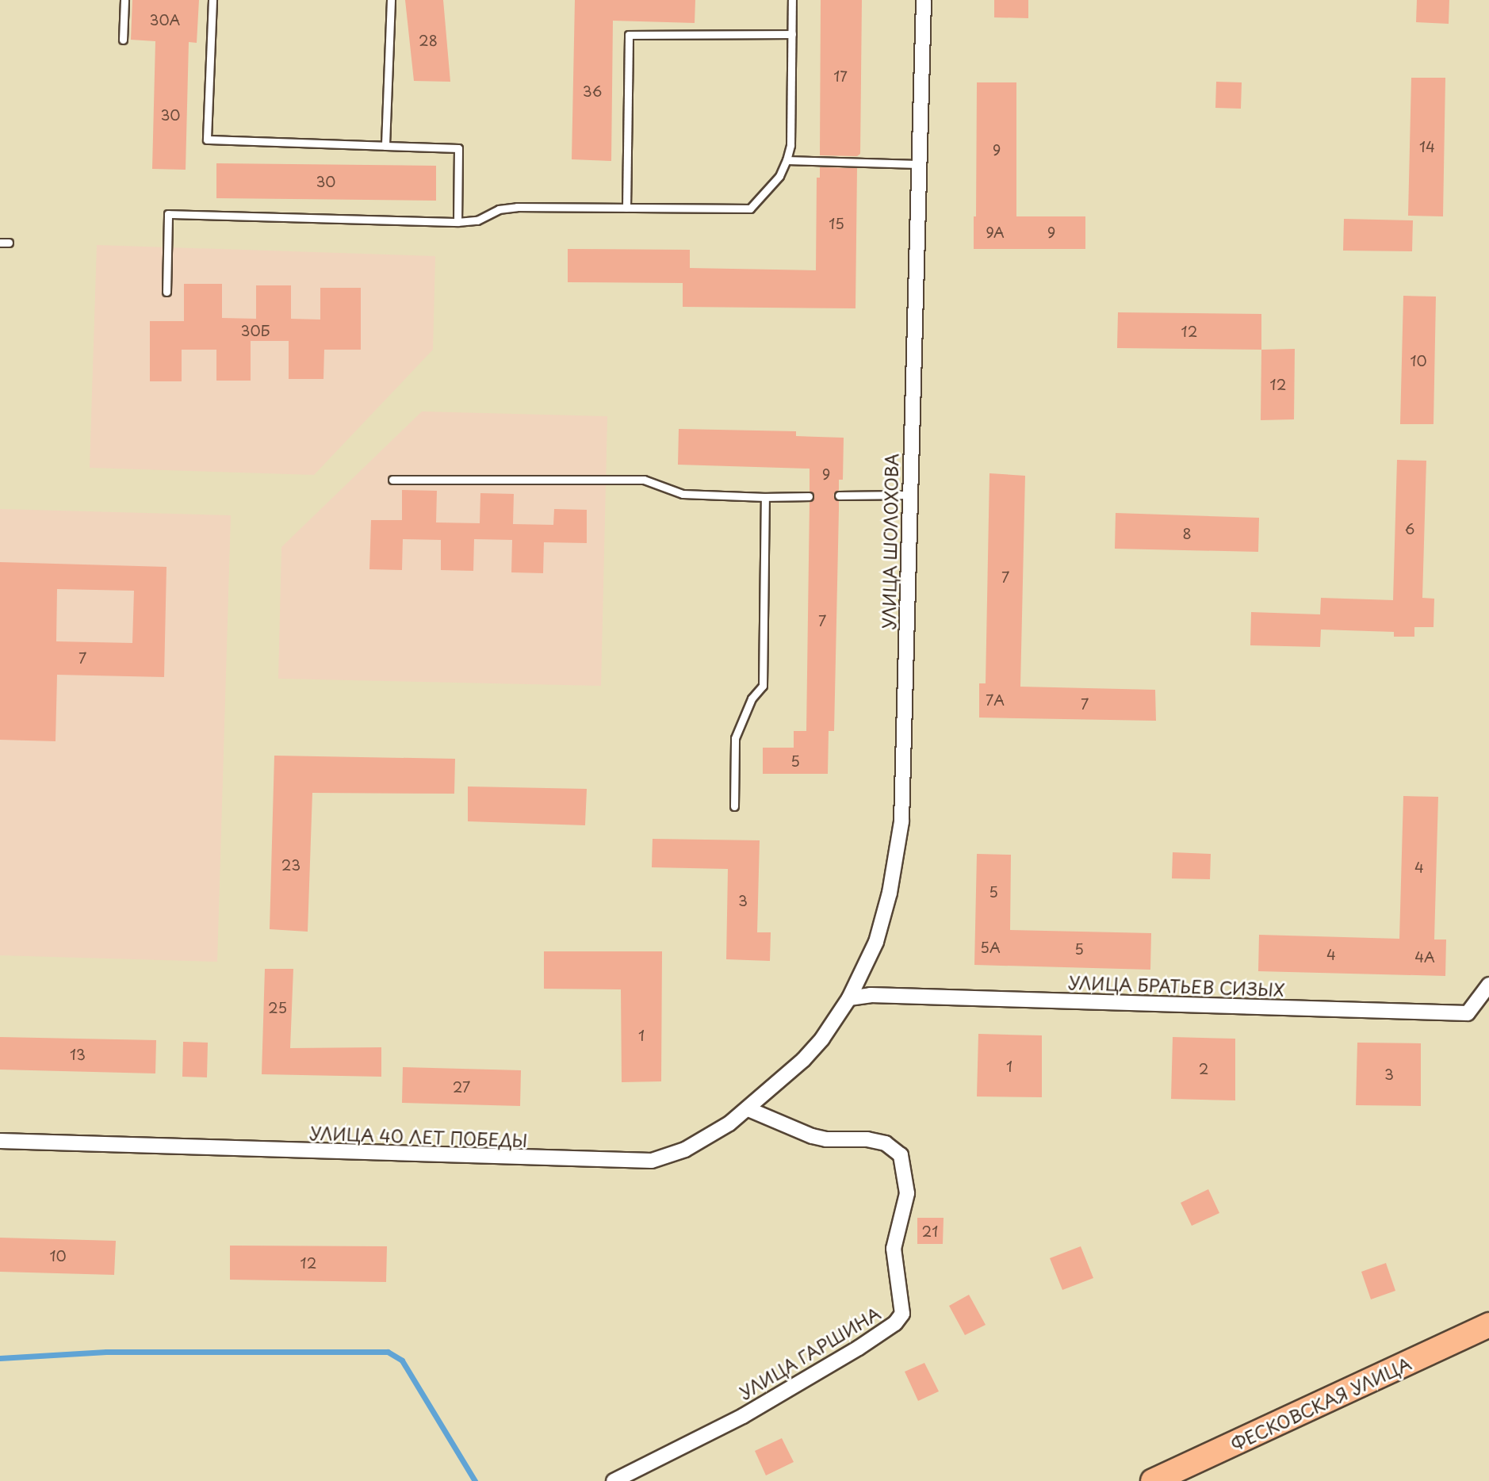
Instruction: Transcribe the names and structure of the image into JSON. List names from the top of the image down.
{
  "streets": {
    "main road": ["ФЕСКОВСКАЯ УЛИЦА"],
    "street": [
      "УЛИЦА ШОЛОХОВА",
      "УЛИЦА БРАТЬЕВ СИЗЫХ",
      "УЛИЦА 40 ЛЕТ ПОБЕДЫ",
      "УЛИЦА ГАРШИНА"
    ]
  },
  "crossings": [
    ["УЛИЦА ШОЛОХОВА", "УЛИЦА БРАТЬЕВ СИЗЫХ"],
    ["УЛИЦА ШОЛОХОВА", "УЛИЦА 40 ЛЕТ ПОБЕДЫ"],
    ["УЛИЦА 40 ЛЕТ ПОБЕДЫ", "УЛИЦА ГАРШИНА"]
  ],
  "house_numbers": [
    "30А",
    "28",
    "17",
    "36",
    "30",
    "14",
    "9",
    "30",
    "15",
    "9А",
    "9",
    "30Б",
    "12",
    "10",
    "12",
    "9",
    "6",
    "8",
    "7",
    "7",
    "7",
    "7А",
    "7",
    "5",
    "23",
    "4",
    "5",
    "3",
    "5А",
    "5",
    "4",
    "4А",
    "25",
    "1",
    "13",
    "1",
    "2",
    "3",
    "27",
    "21",
    "10",
    "12"
  ]
}
